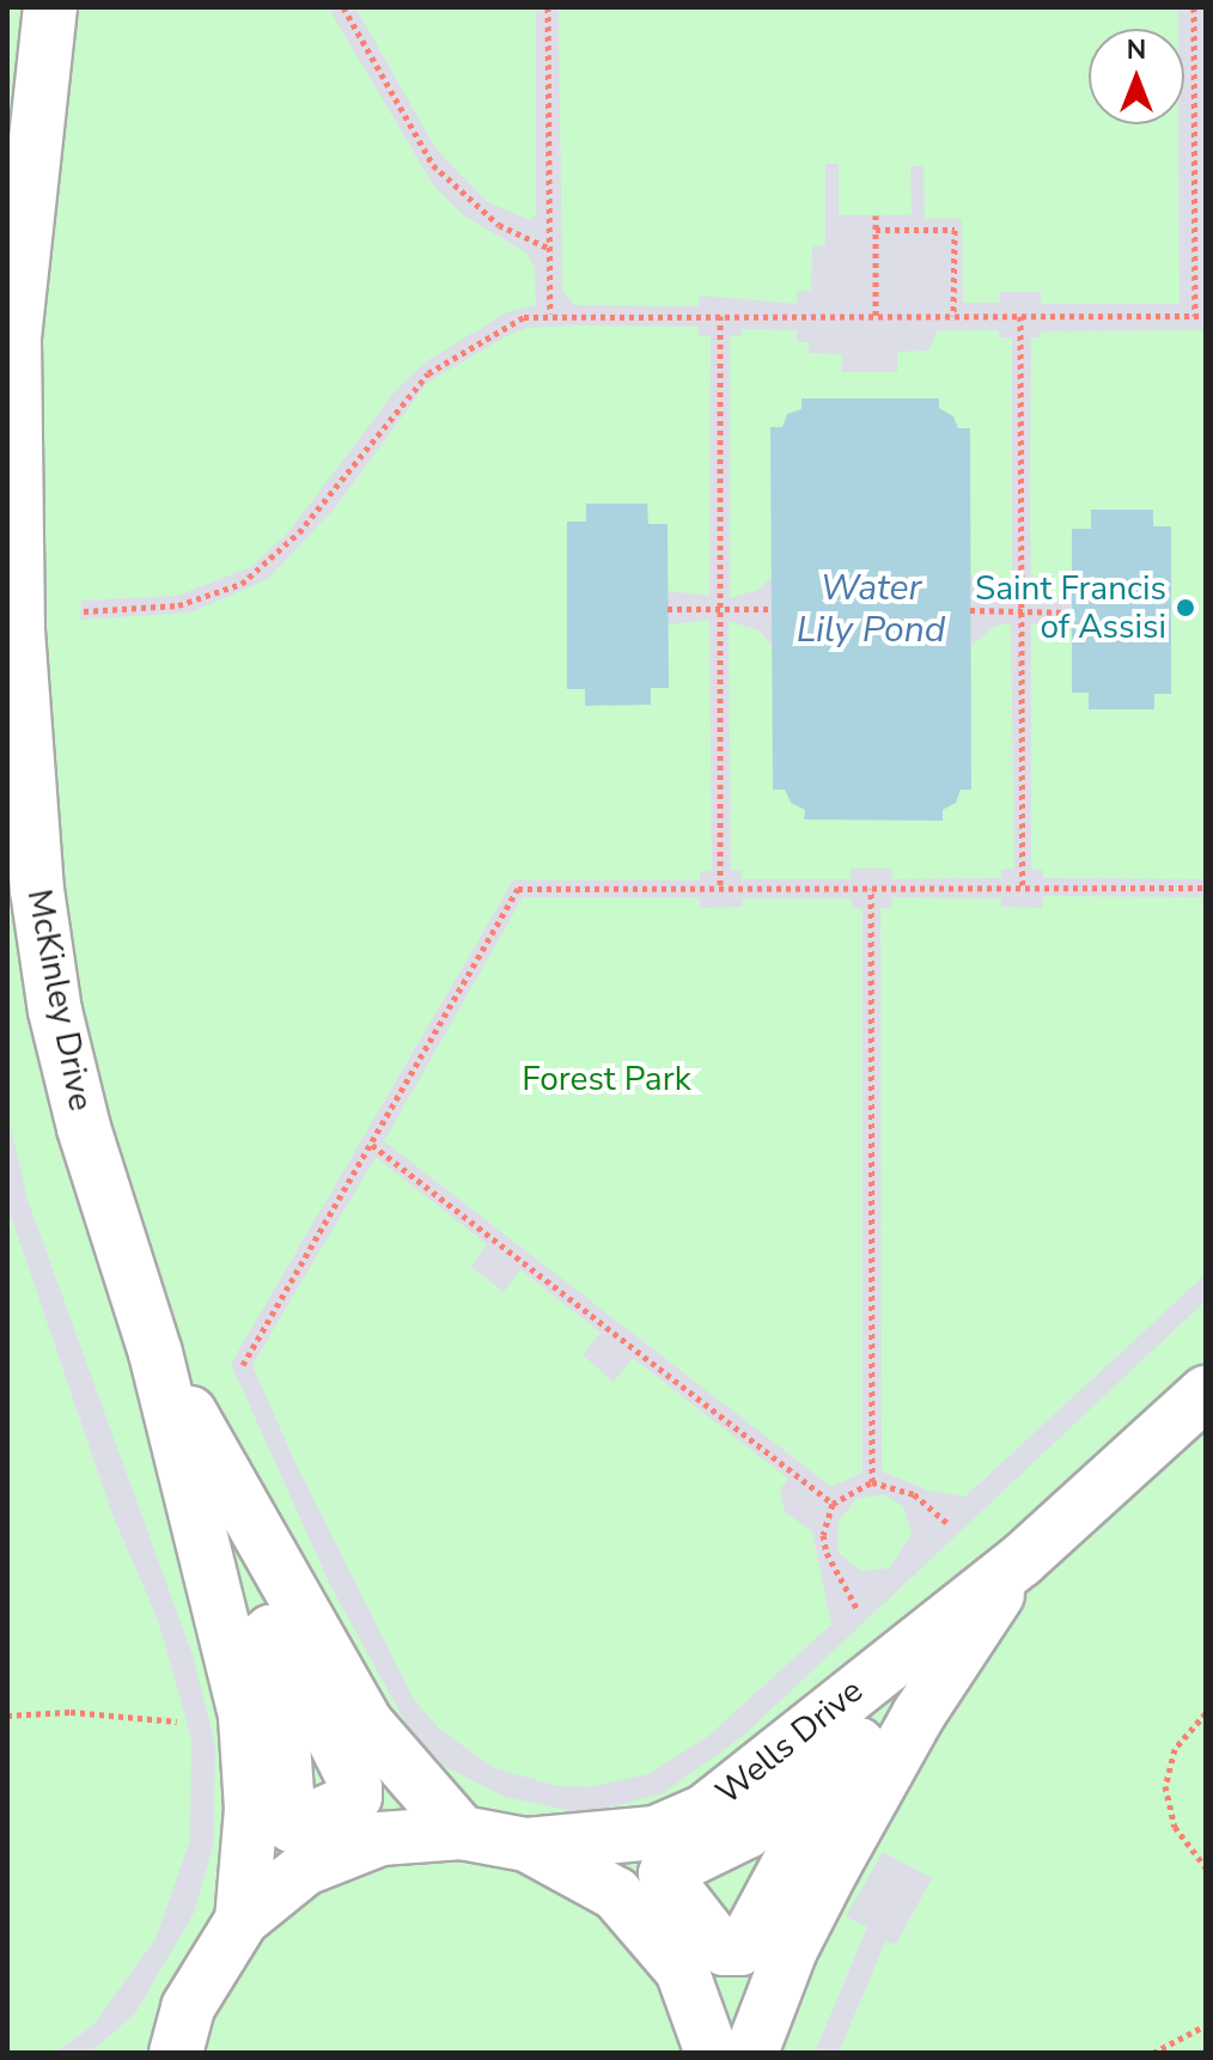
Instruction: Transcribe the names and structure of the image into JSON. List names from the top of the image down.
{
  "streets": {
    "street": ["McKinley Drive", "Wells Drive"]
  },
  "water": ["Water Lily Pond"],
  "parks": ["Forest Park"],
  "places": ["Saint Francis of Assisi"],
  "north": "top"
}
